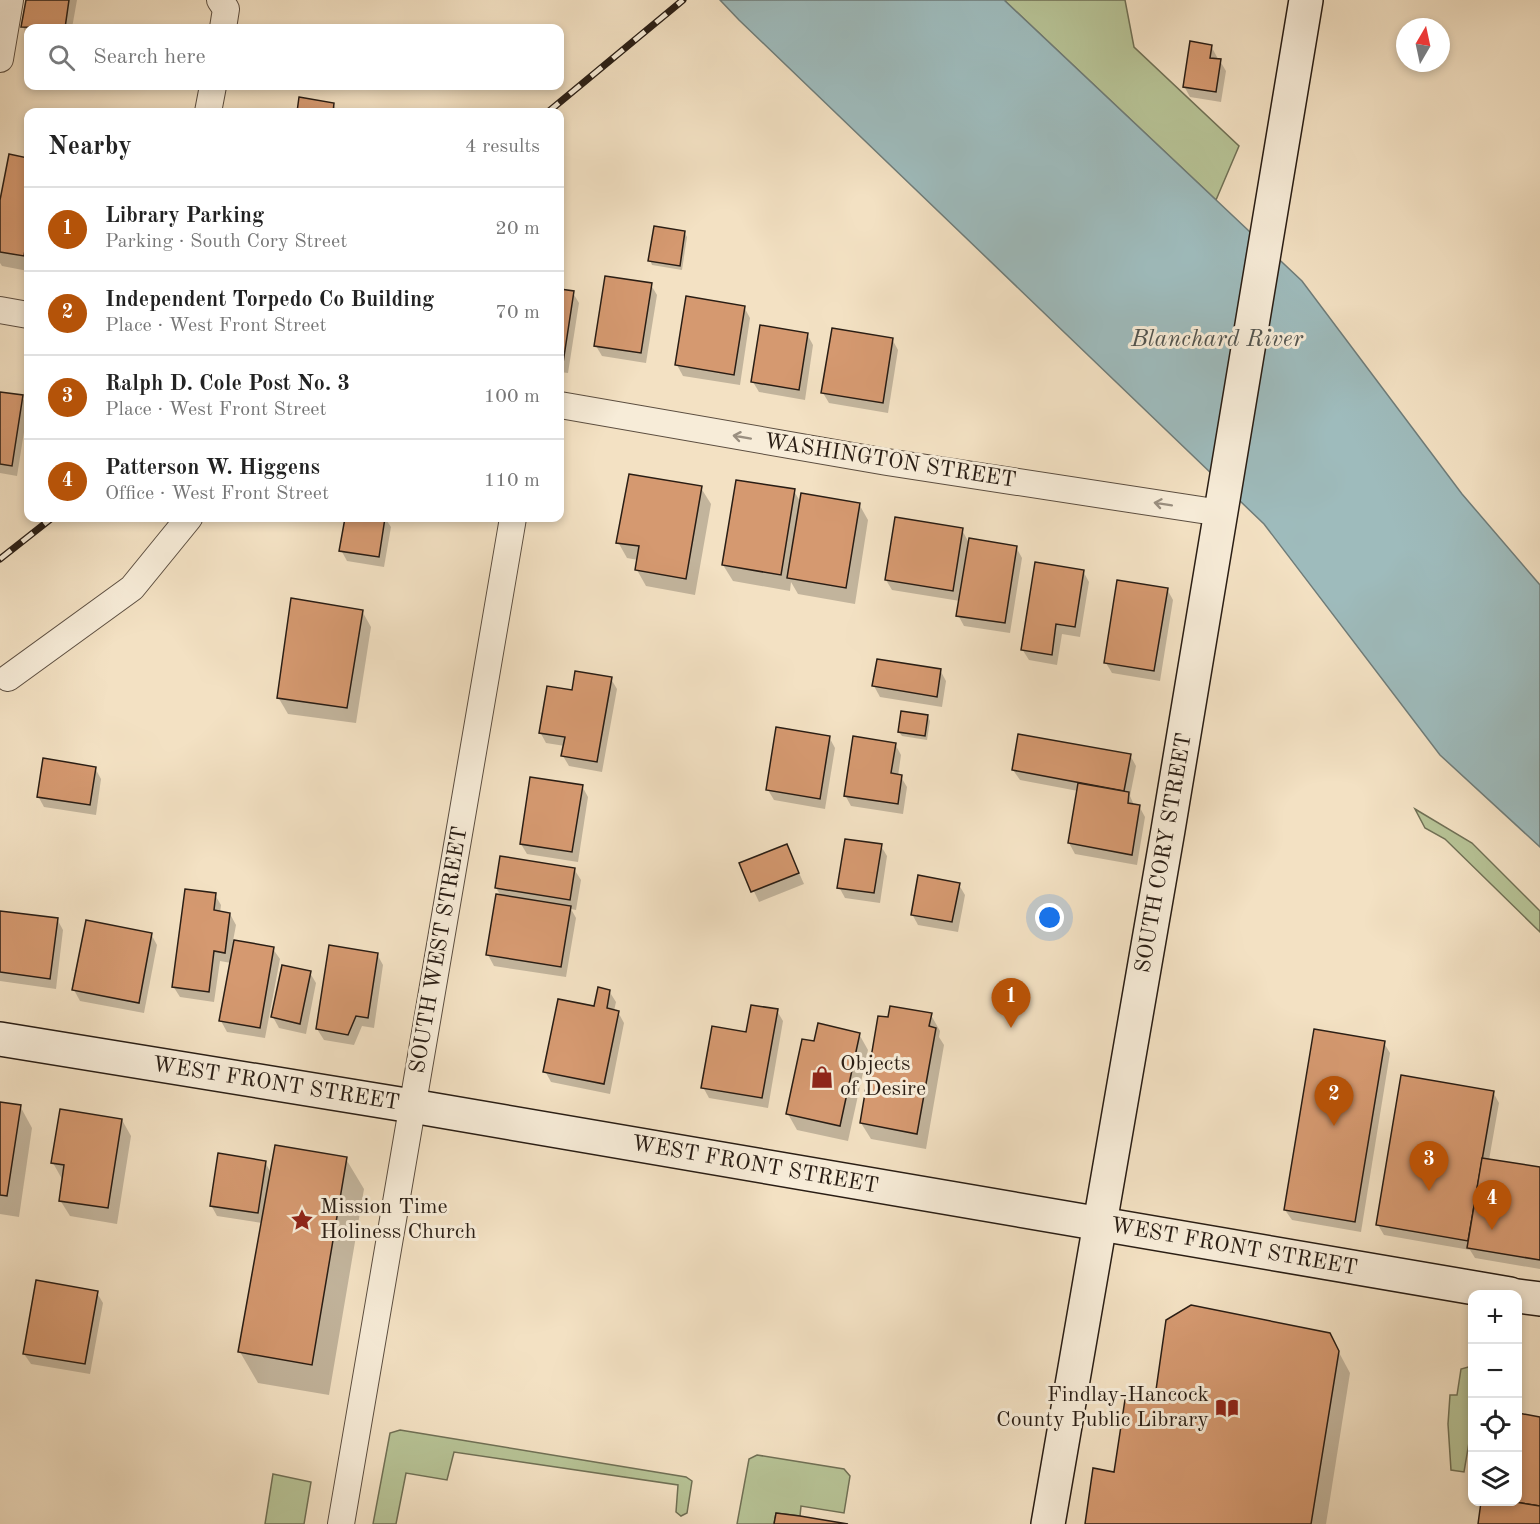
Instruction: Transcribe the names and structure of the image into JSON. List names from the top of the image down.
{
  "streets": {
    "street": [
      "WASHINGTON STREET",
      "SOUTH CORY STREET",
      "SOUTH WEST STREET",
      "WEST FRONT STREET"
    ]
  },
  "crossings": [
    ["WASHINGTON STREET", "SOUTH CORY STREET"],
    ["SOUTH CORY STREET", "WEST FRONT STREET"],
    ["SOUTH WEST STREET", "WEST FRONT STREET"]
  ],
  "one_way": ["WASHINGTON STREET"],
  "water": ["Blanchard River"],
  "places": {
    "shop": ["Objects of Desire"],
    "place": ["Mission Time Holiness Church"],
    "library": ["Findlay-Hancock County Public Library"]
  },
  "north": "top",
  "page": {
    "search": "Search here",
    "heading": ["Nearby", "4 results"],
    "list": [
      {
        "mark": "1",
        "name": "Library Parking",
        "note": "Parking · South Cory Street",
        "value": "20 m"
      },
      {
        "mark": "2",
        "name": "Independent Torpedo Co Building",
        "note": "Place · West Front Street",
        "value": "70 m"
      },
      {
        "mark": "3",
        "name": "Ralph D. Cole Post No. 3",
        "note": "Place · West Front Street",
        "value": "100 m"
      },
      {
        "mark": "4",
        "name": "Patterson W. Higgens",
        "note": "Office · West Front Street",
        "value": "110 m"
      }
    ],
    "pins": [
      "1",
      "2",
      "3",
      "4"
    ],
    "map_buttons": ["+", "−"]
  }
}
